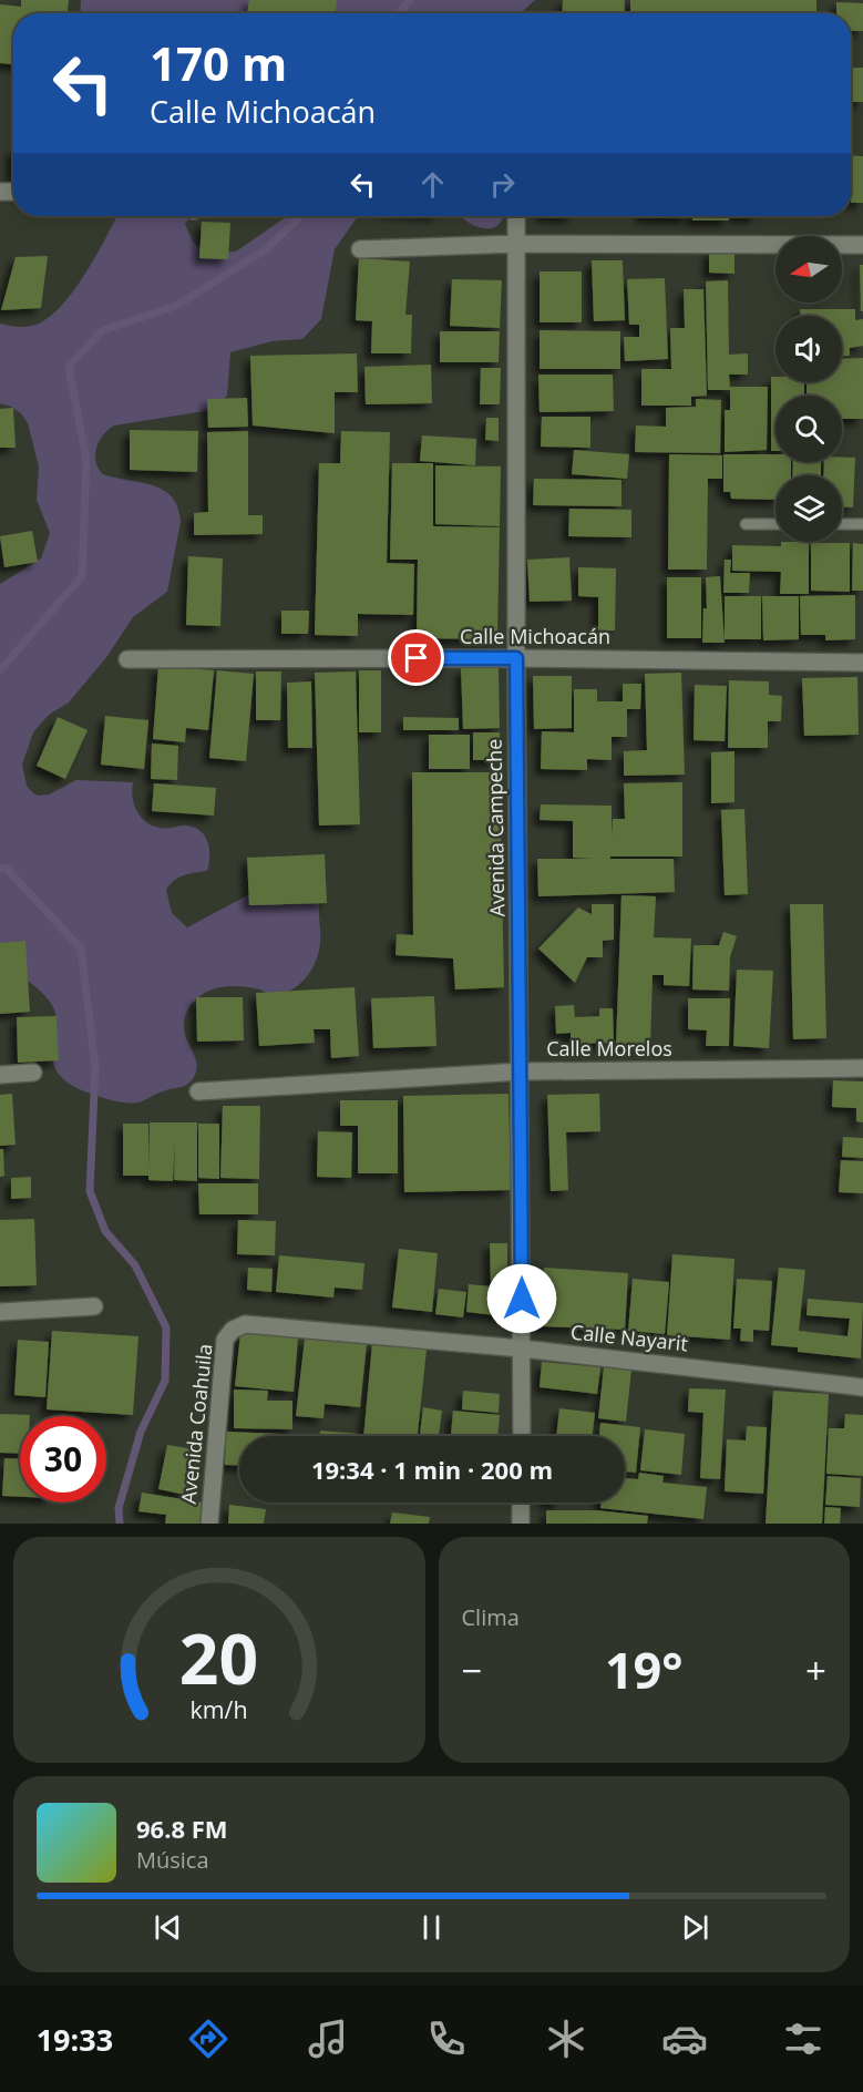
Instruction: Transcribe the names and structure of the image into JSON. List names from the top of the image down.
{
  "streets": {
    "street": [
      "Calle Michoacán",
      "Avenida Campeche",
      "Calle Morelos",
      "Calle Nayarit",
      "Avenida Coahuila"
    ]
  },
  "crossings": [
    ["Calle Michoacán", "Avenida Campeche"],
    ["Avenida Campeche", "Calle Morelos"],
    ["Avenida Campeche", "Calle Nayarit"],
    ["Calle Nayarit", "Avenida Coahuila"]
  ],
  "north": "left",
  "page": {
    "turn": ["170 m", "Calle Michoacán"],
    "limit": "30",
    "trip": "19:34 · 1 min · 200 m",
    "tile": "Clima",
    "heat": ["−", "19°", "+"],
    "song": ["96.8 FM", "Música"],
    "tabs": "19:33",
    "gauge": ["20", "km/h"]
  }
}
